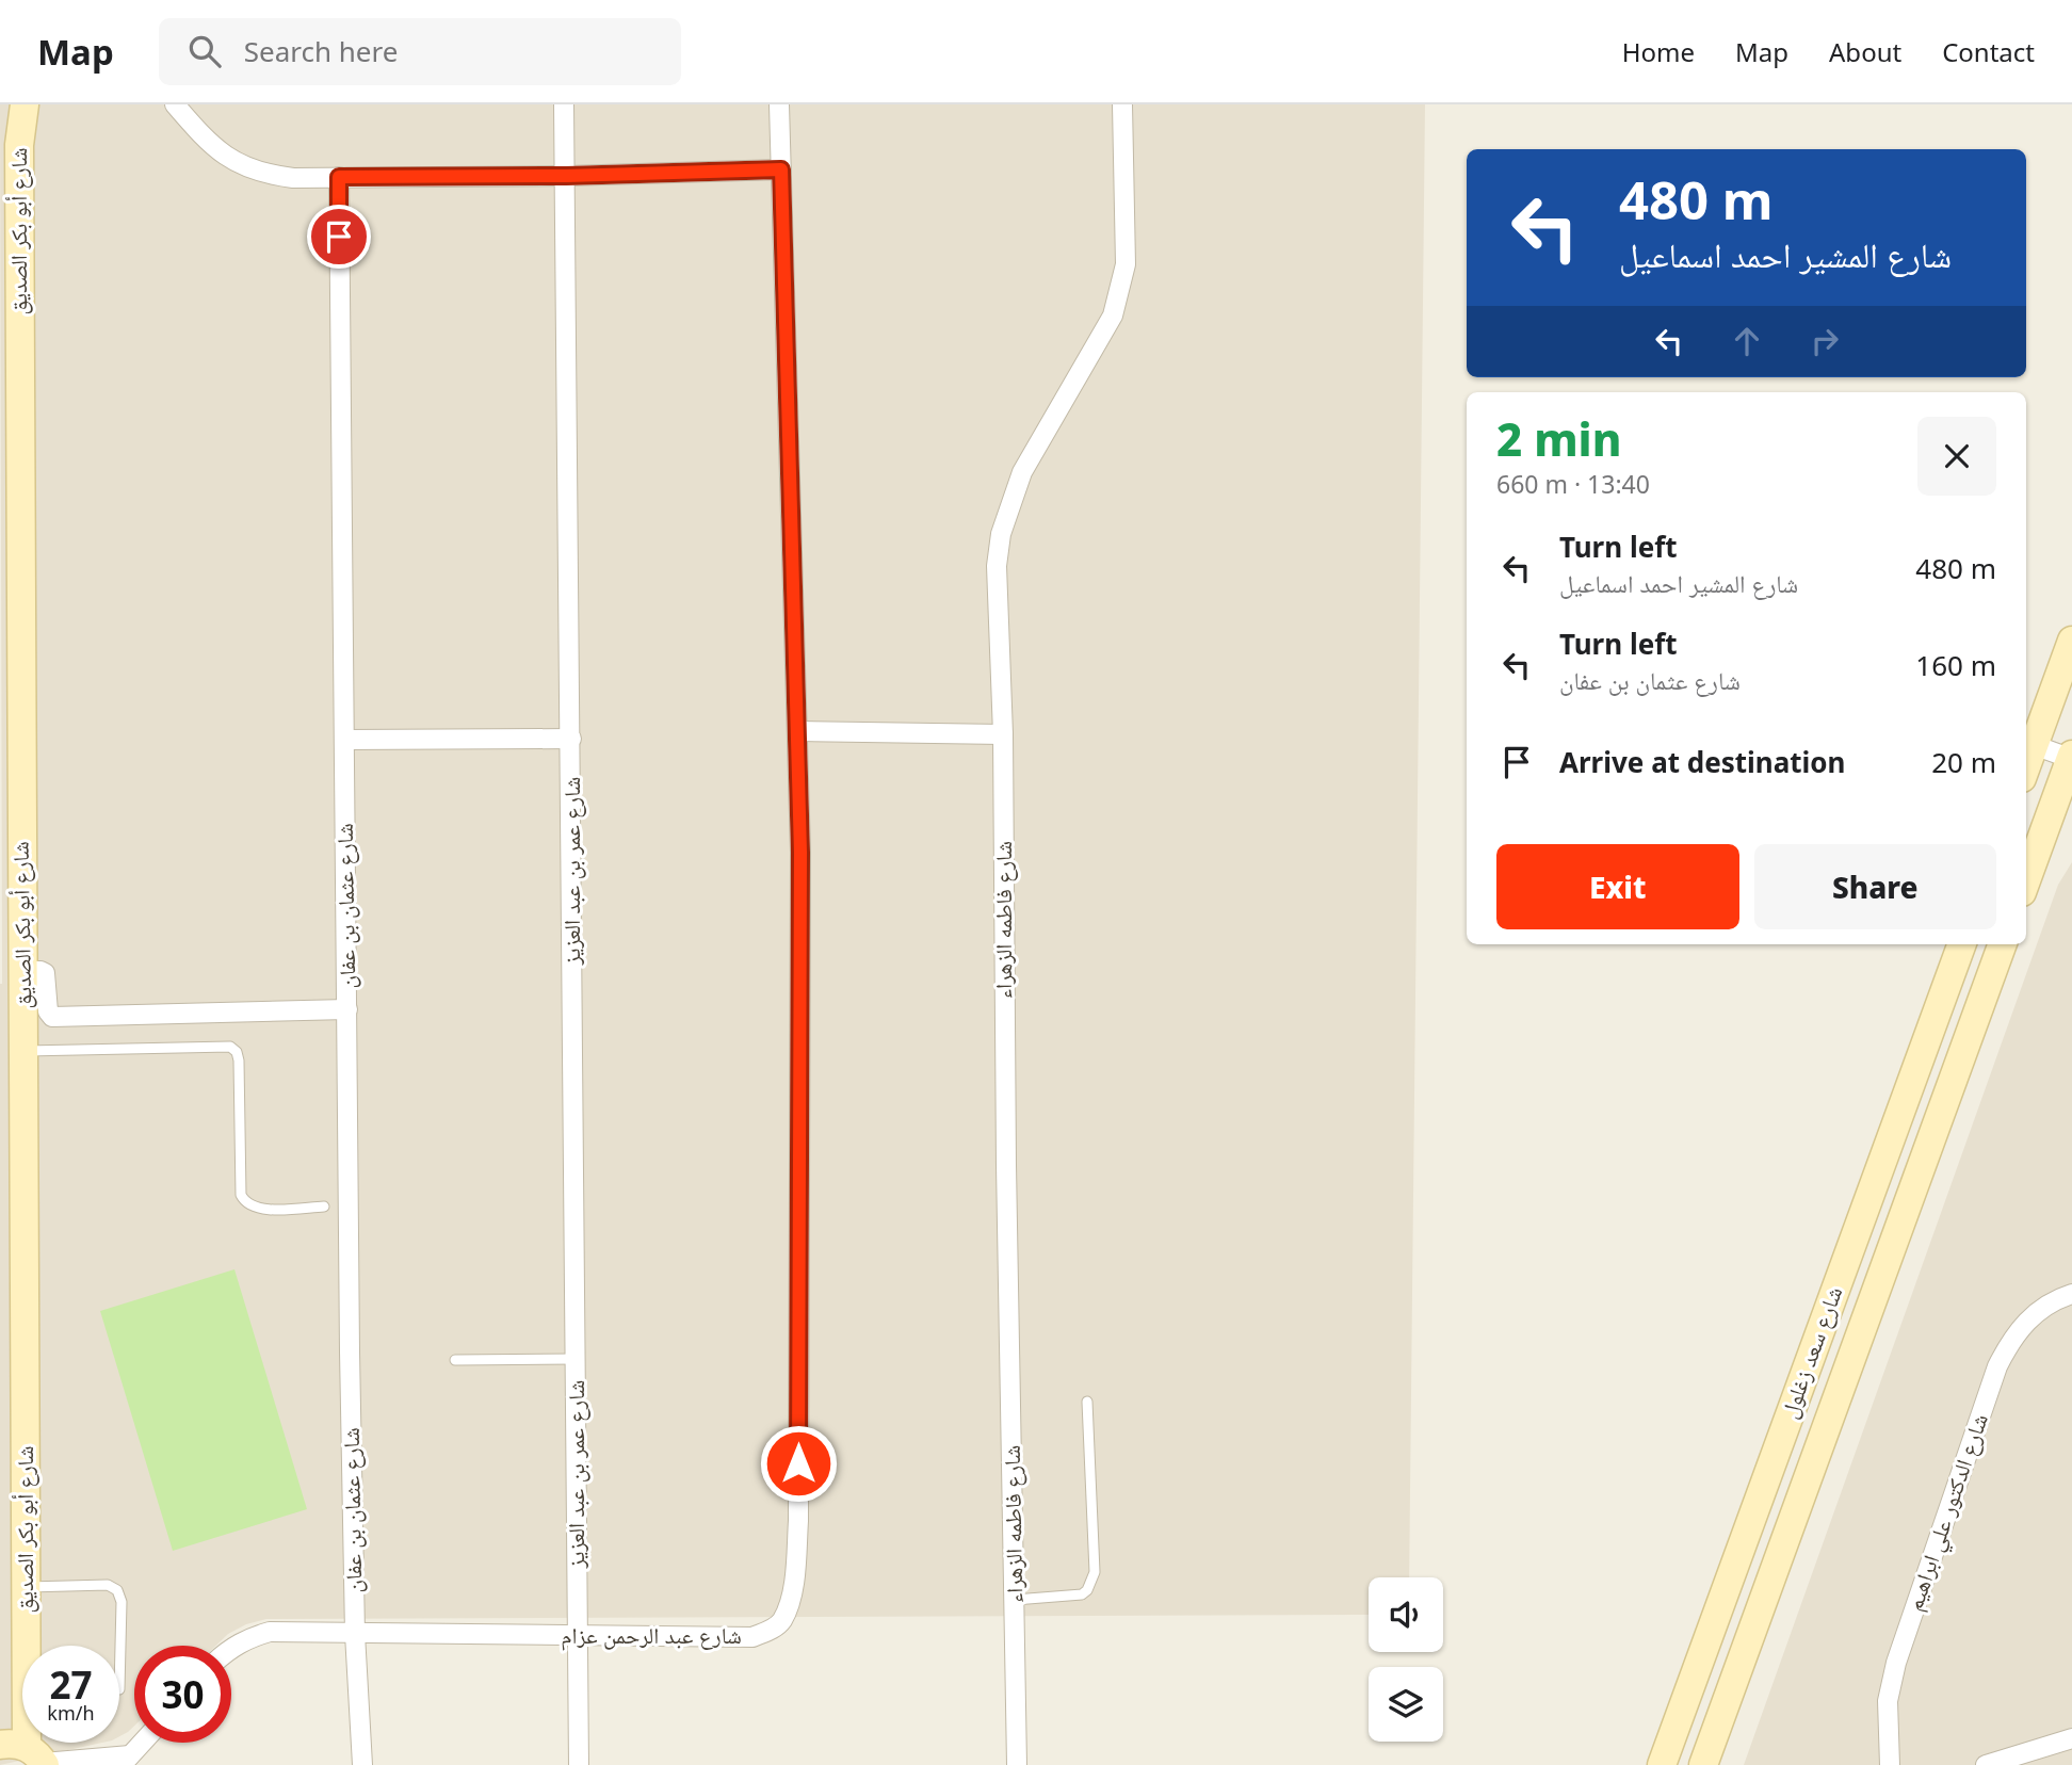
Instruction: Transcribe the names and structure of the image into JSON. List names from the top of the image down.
{
  "streets": {
    "street": [
      "شارع أبو بكر الصديق",
      "شارع عمر بن عبد العزيز",
      "شارع عثمان بن عفان",
      "شارع فاطمه الزهراء",
      "شارع سعد زغلول",
      "شارع الدكتور علي ابراهيم",
      "شارع عبد الرحمن عزام"
    ]
  },
  "crossings": [
    ["شارع عمر بن عبد العزيز", "شارع عبد الرحمن عزام"],
    ["شارع عثمان بن عفان", "شارع عبد الرحمن عزام"]
  ],
  "page": {
    "header": "Map",
    "search": "Search here",
    "nav": [
      "Home",
      "Map",
      "About",
      "Contact"
    ],
    "turn": ["480 m", "شارع المشير احمد اسماعيل"],
    "heading": ["2 min", "660 m · 13:40"],
    "list": [
      {
        "name": "Turn left",
        "note": "شارع المشير احمد اسماعيل",
        "value": "480 m"
      },
      {
        "name": "Turn left",
        "note": "شارع عثمان بن عفان",
        "value": "160 m"
      },
      {
        "name": "Arrive at destination",
        "value": "20 m"
      }
    ],
    "buttons": ["Exit", "Share"],
    "speed": "27 km/h",
    "limit": "30"
  }
}
